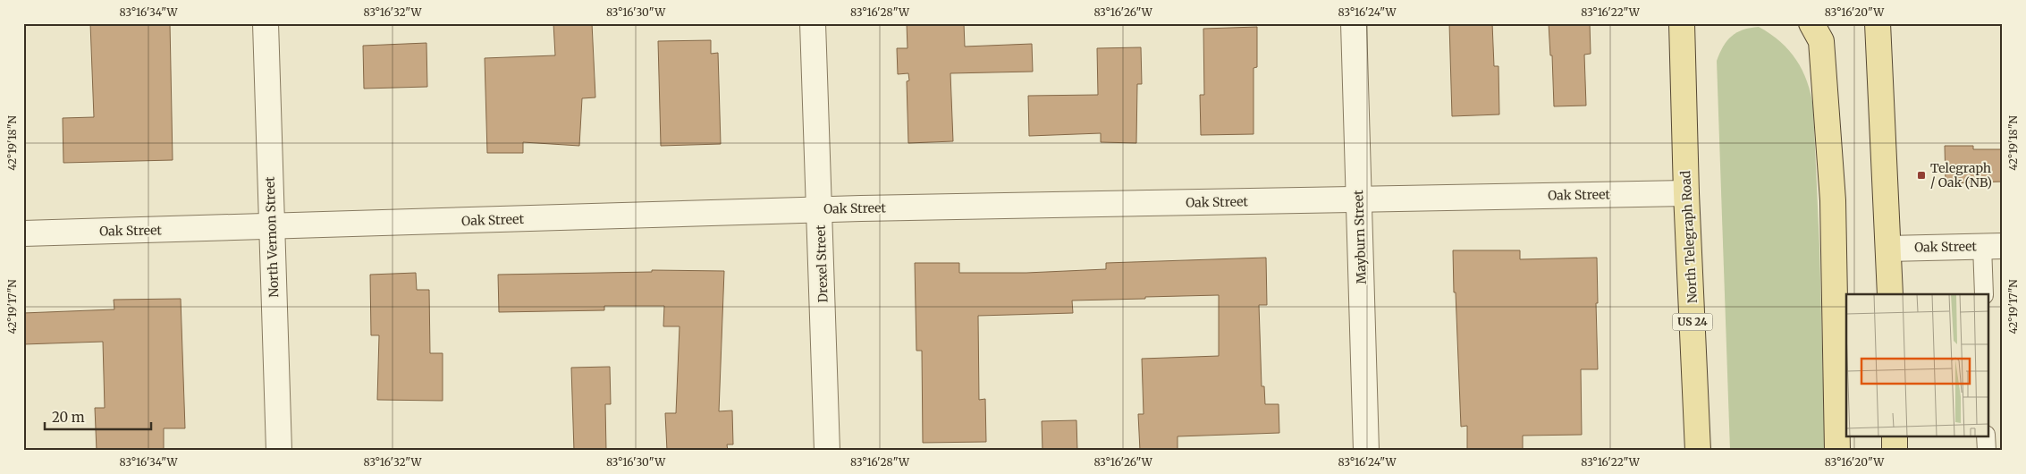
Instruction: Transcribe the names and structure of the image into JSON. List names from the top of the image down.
{
  "streets": {
    "main road": ["North Telegraph Road", "US 24"],
    "street": [
      "Oak Street",
      "North Vernon Street",
      "Mayburn Street",
      "Drexel Street"
    ]
  },
  "crossings": [
    ["Oak Street", "North Vernon Street"],
    ["Oak Street", "Mayburn Street"],
    ["Oak Street", "North Telegraph Road"],
    ["Oak Street", "Drexel Street"]
  ],
  "places": {
    "transit": ["Telegraph / Oak (NB)"]
  },
  "scale_bar": "20 m",
  "coordinates": [
    "83°16'34\"W",
    "83°16'32\"W",
    "83°16'30\"W",
    "83°16'28\"W",
    "83°16'26\"W",
    "83°16'24\"W",
    "83°16'22\"W",
    "83°16'20\"W",
    "42°19'18\"N",
    "42°19'17\"N"
  ]
}
